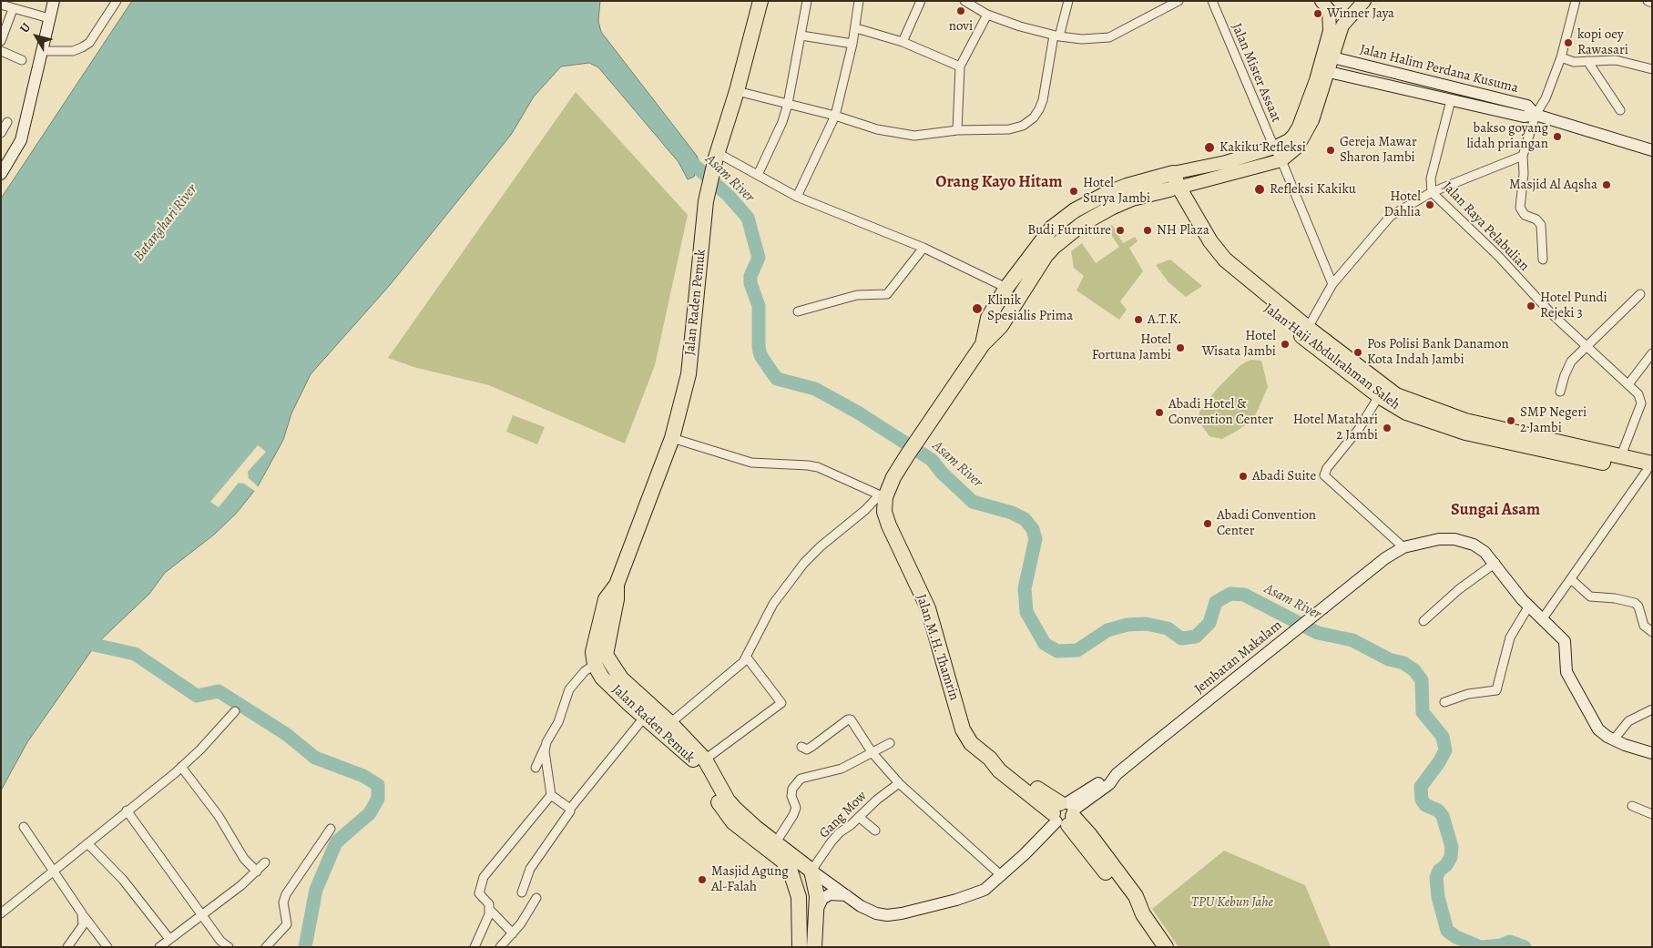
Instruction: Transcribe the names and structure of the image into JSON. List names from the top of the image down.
{
  "streets": {
    "highway": ["Jalan Raden Pemuk", "Jalan Haji Abdulrahman Saleh", "Jalan M.H. Thamrin"],
    "street": [
      "Jalan Halim Perdana Kusuma",
      "Jalan Mister Assaat",
      "Jalan Raya Pelabulian",
      "Jembatan Makalam",
      "Gang Mow"
    ]
  },
  "crossings": [
    ["Jalan Halim Perdana Kusuma", "Jalan Raya Pelabulian"],
    ["Jalan Raya Pelabulian", "Jalan Haji Abdulrahman Saleh"],
    ["Jalan Raden Pemuk", "Jembatan Makalam"],
    ["Jalan Raden Pemuk", "Gang Mow"],
    ["Jalan M.H. Thamrin", "Jembatan Makalam"],
    ["Jembatan Makalam", "Gang Mow"]
  ],
  "districts": ["Orang Kayo Hitam", "Sungai Asam"],
  "water": ["Asam River", "Batanghari River"],
  "parks": ["TPU Kebun Jahe"],
  "places": [
    "novi",
    "Winner Jaya",
    "kopi oey Rawasari",
    "bakso goyang lidah priangan",
    "Kakiku Refleksi",
    "Gereja Mawar Sharon Jambi",
    "Masjid Al Aqsha",
    "Refleksi Kakiku",
    "Hotel Surya Jambi",
    "Hotel Dahlia",
    "Budi Furniture",
    "NH Plaza",
    "Hotel Pundi Rejeki 3",
    "Klinik Spesialis Prima",
    "A.T.K.",
    "Hotel Wisata Jambi",
    "Hotel Fortuna Jambi",
    "Pos Polisi Bank Danamon Kota Indah Jambi",
    "Abadi Hotel & Convention Center",
    "SMP Negeri 2 Jambi",
    "Hotel Matahari 2 Jambi",
    "Abadi Suite",
    "Abadi Convention Center",
    "Masjid Agung Al-Falah"
  ],
  "north": "top left"
}
